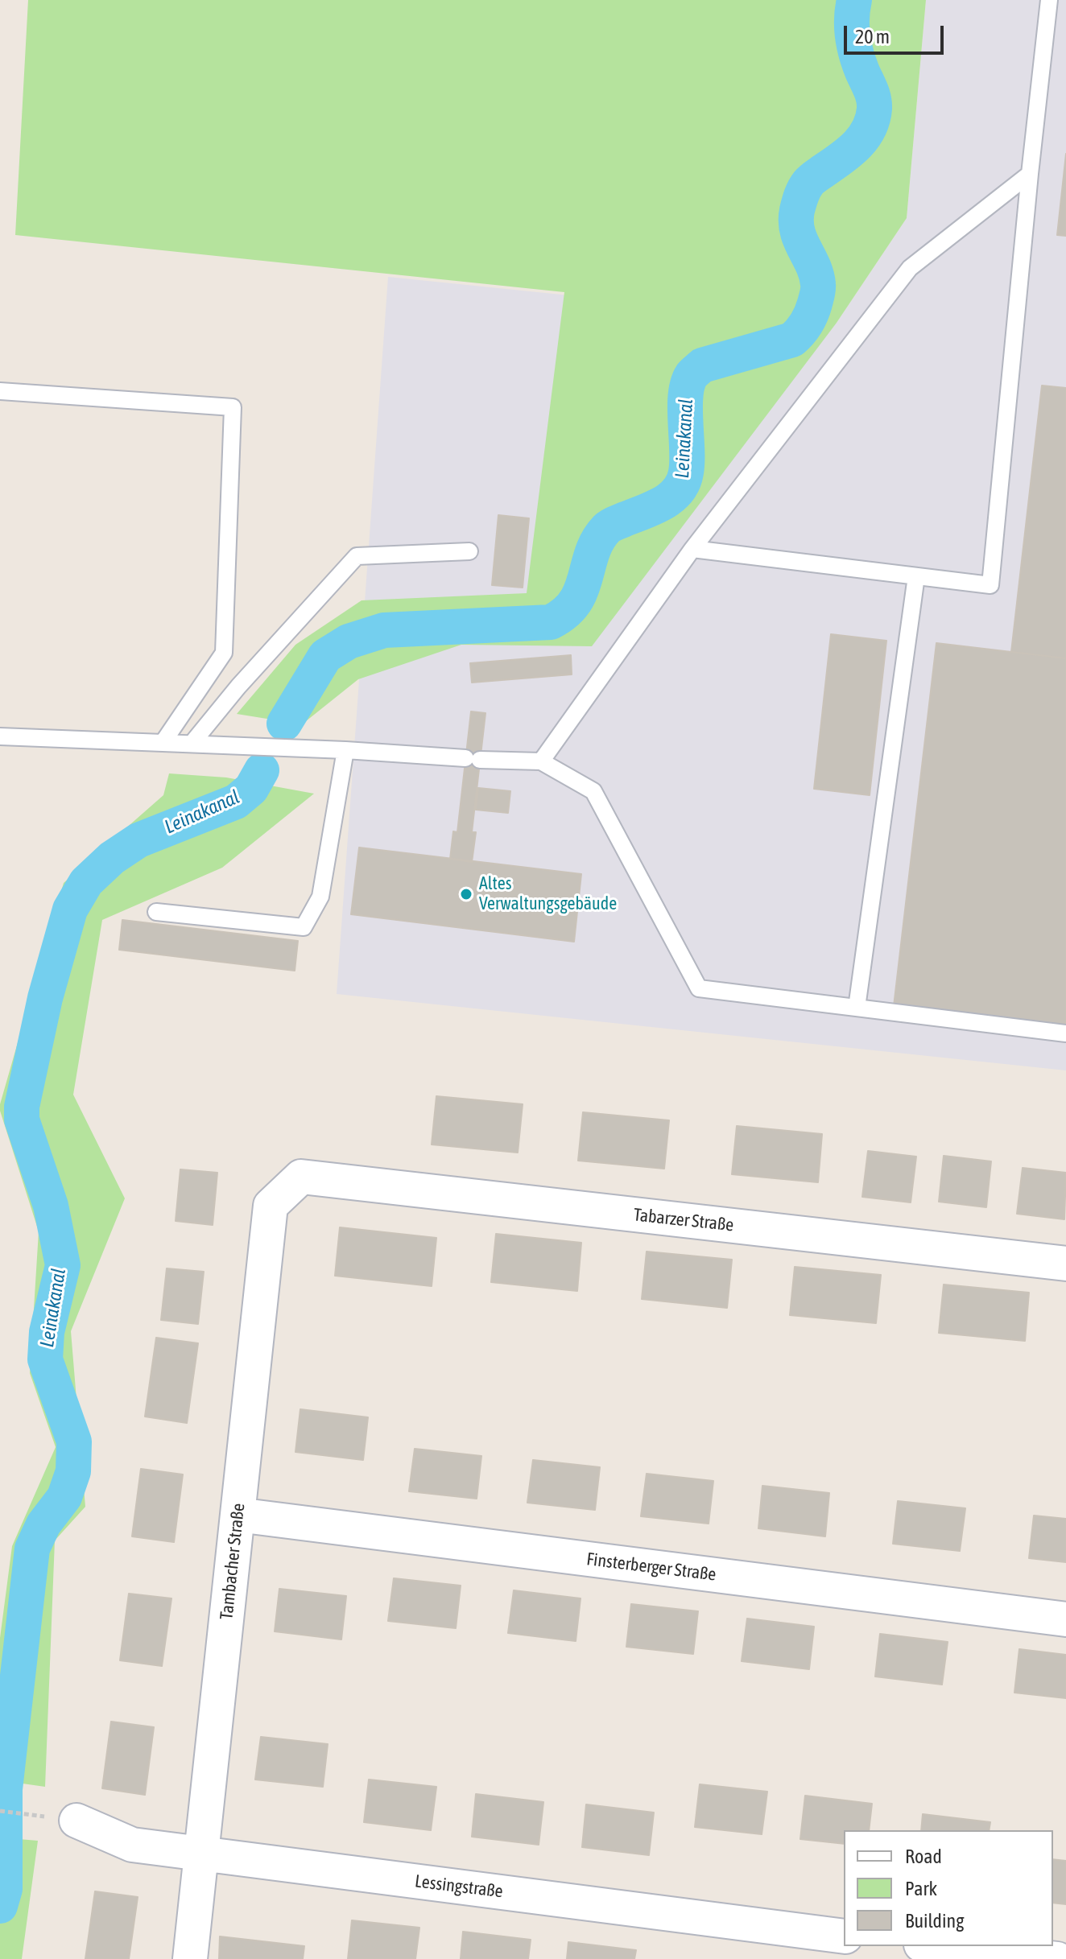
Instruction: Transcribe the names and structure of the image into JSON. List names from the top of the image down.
{
  "streets": {
    "street": [
      "Tabarzer Straße",
      "Tambacher Straße",
      "Finsterberger Straße",
      "Lessingstraße"
    ]
  },
  "crossings": [
    ["Tabarzer Straße", "Tambacher Straße"],
    ["Tambacher Straße", "Finsterberger Straße"],
    ["Tambacher Straße", "Lessingstraße"]
  ],
  "water": ["Leinakanal"],
  "places": ["Altes Verwaltungsgebäude"],
  "legend": ["Road", "Park", "Building"],
  "scale_bar": "20 m"
}
